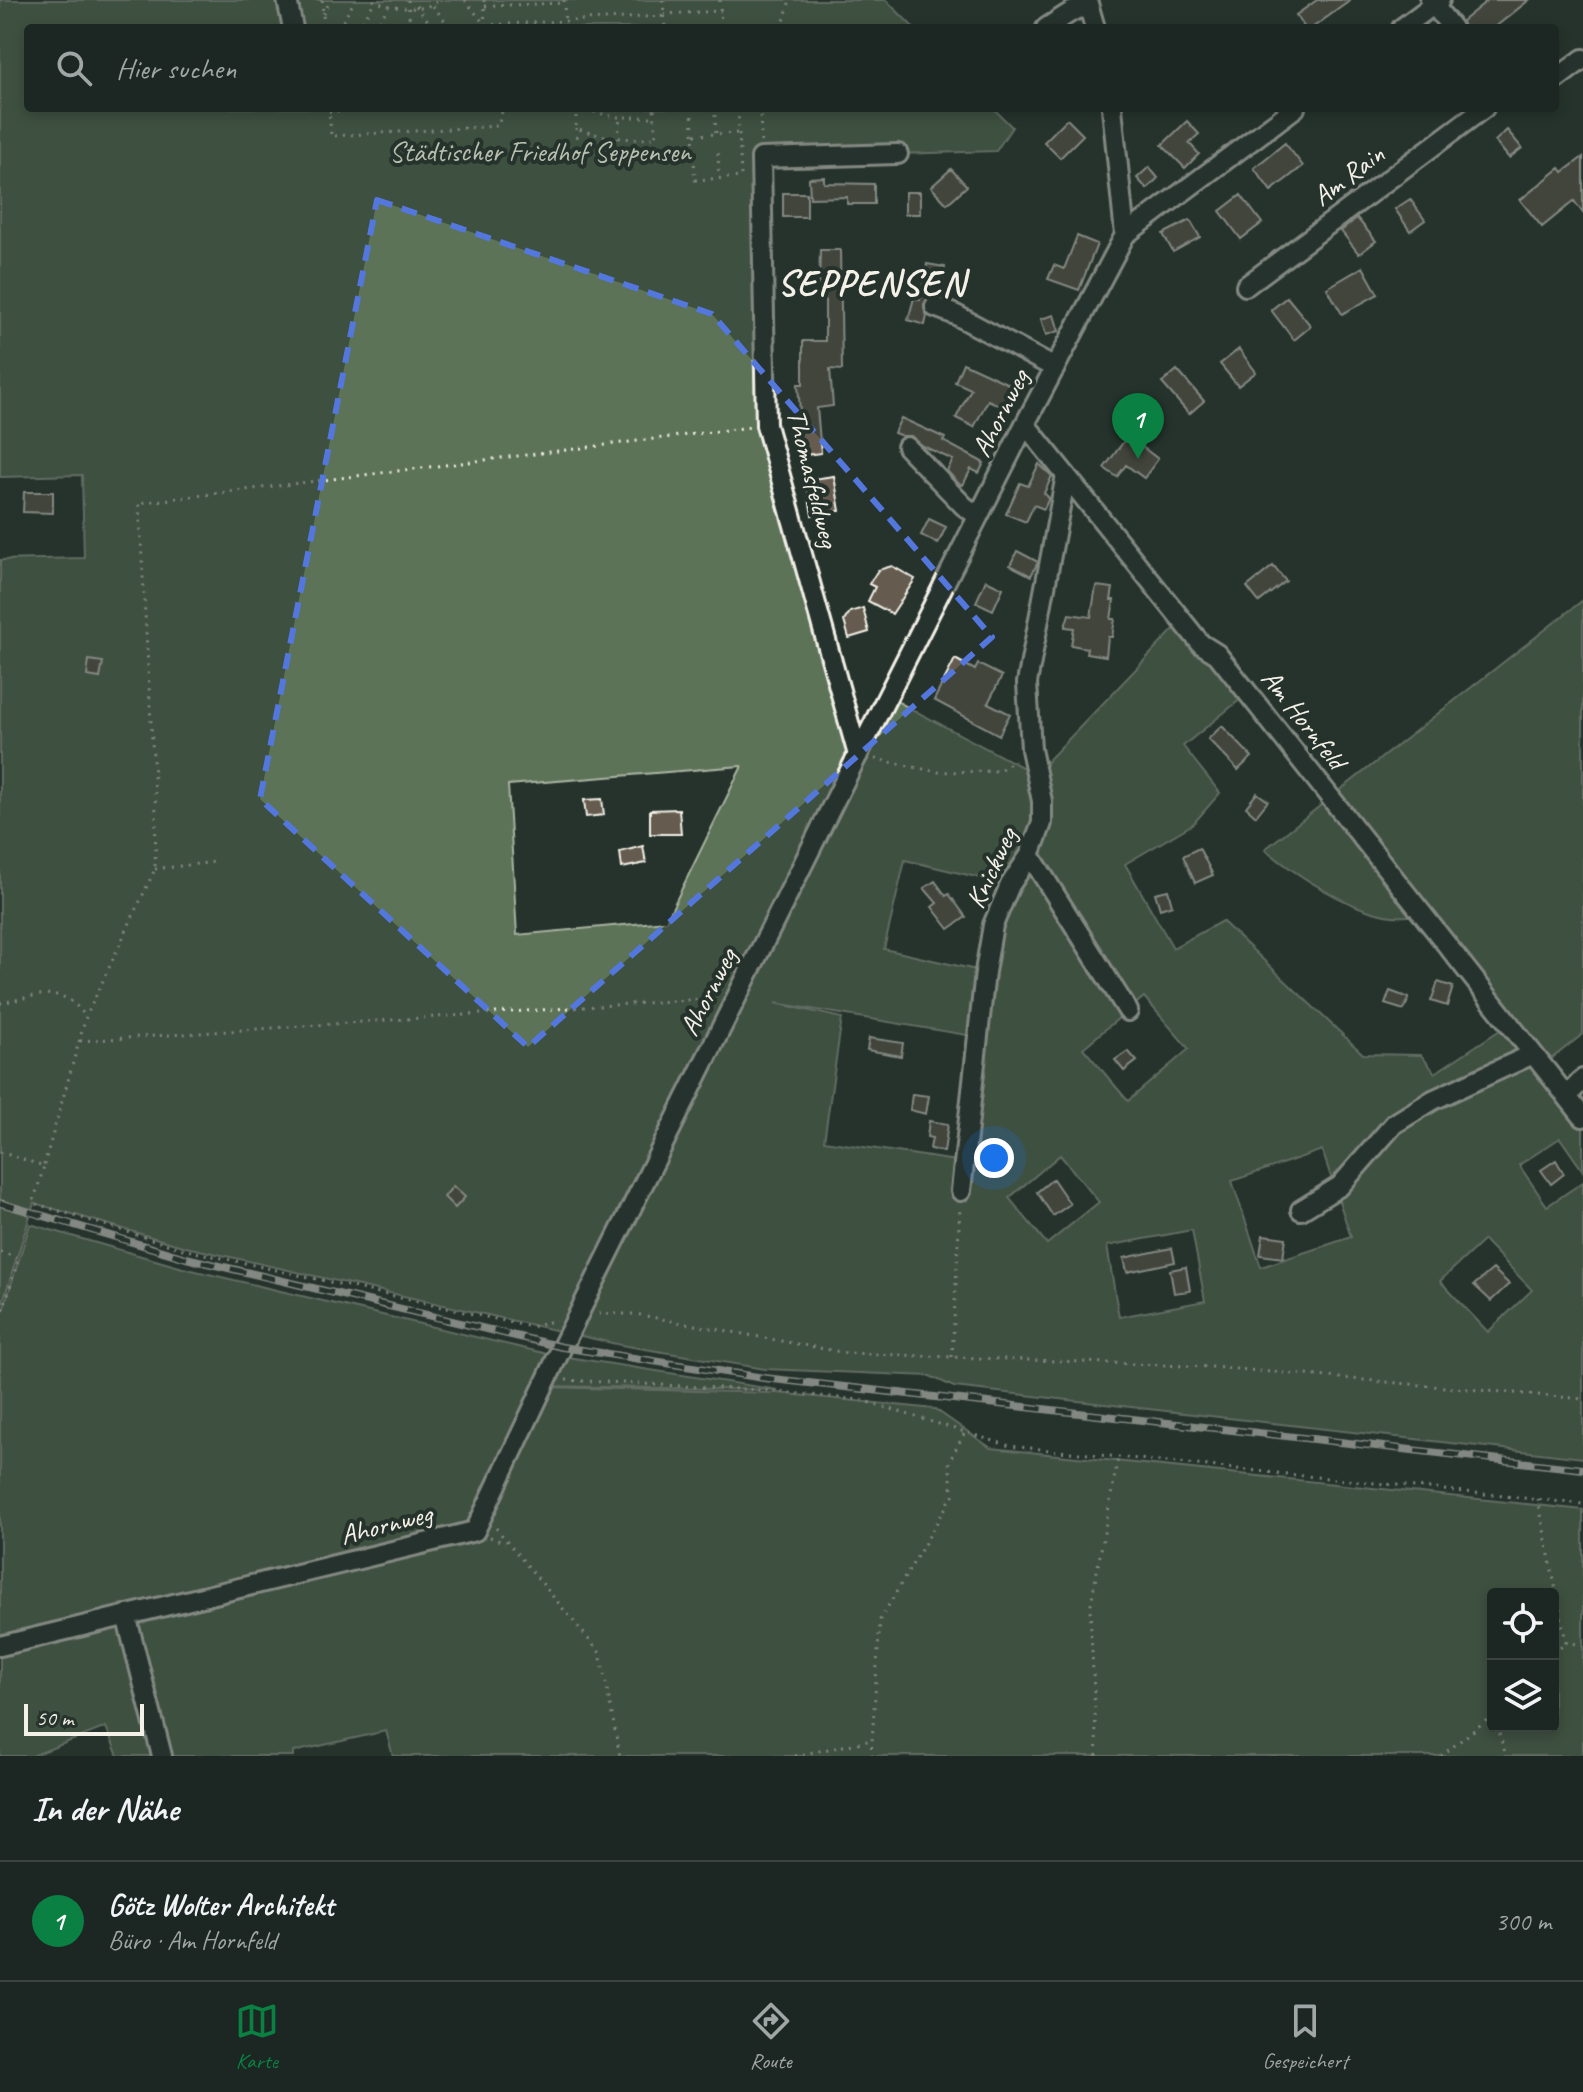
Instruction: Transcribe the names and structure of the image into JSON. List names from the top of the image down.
{
  "streets": {
    "street": [
      "Am Rain",
      "Ahornweg",
      "Thomasfeldweg",
      "Am Hornfeld",
      "Knickweg"
    ]
  },
  "crossings": [
    ["Ahornweg", "Thomasfeldweg"],
    ["Ahornweg", "Am Hornfeld"],
    ["Am Hornfeld", "Knickweg"]
  ],
  "districts": ["SEPPENSEN"],
  "parks": ["Städtischer Friedhof Seppensen"],
  "scale_bar": "50 m",
  "page": {
    "search": "Hier suchen",
    "pins": "1",
    "scale": "50 m",
    "heading": "In der Nähe",
    "list": [
      {
        "mark": "1",
        "name": "Götz Wolter Architekt",
        "note": "Büro · Am Hornfeld",
        "value": "300 m"
      }
    ],
    "nav": ["Karte", "Route", "Gespeichert"]
  }
}
